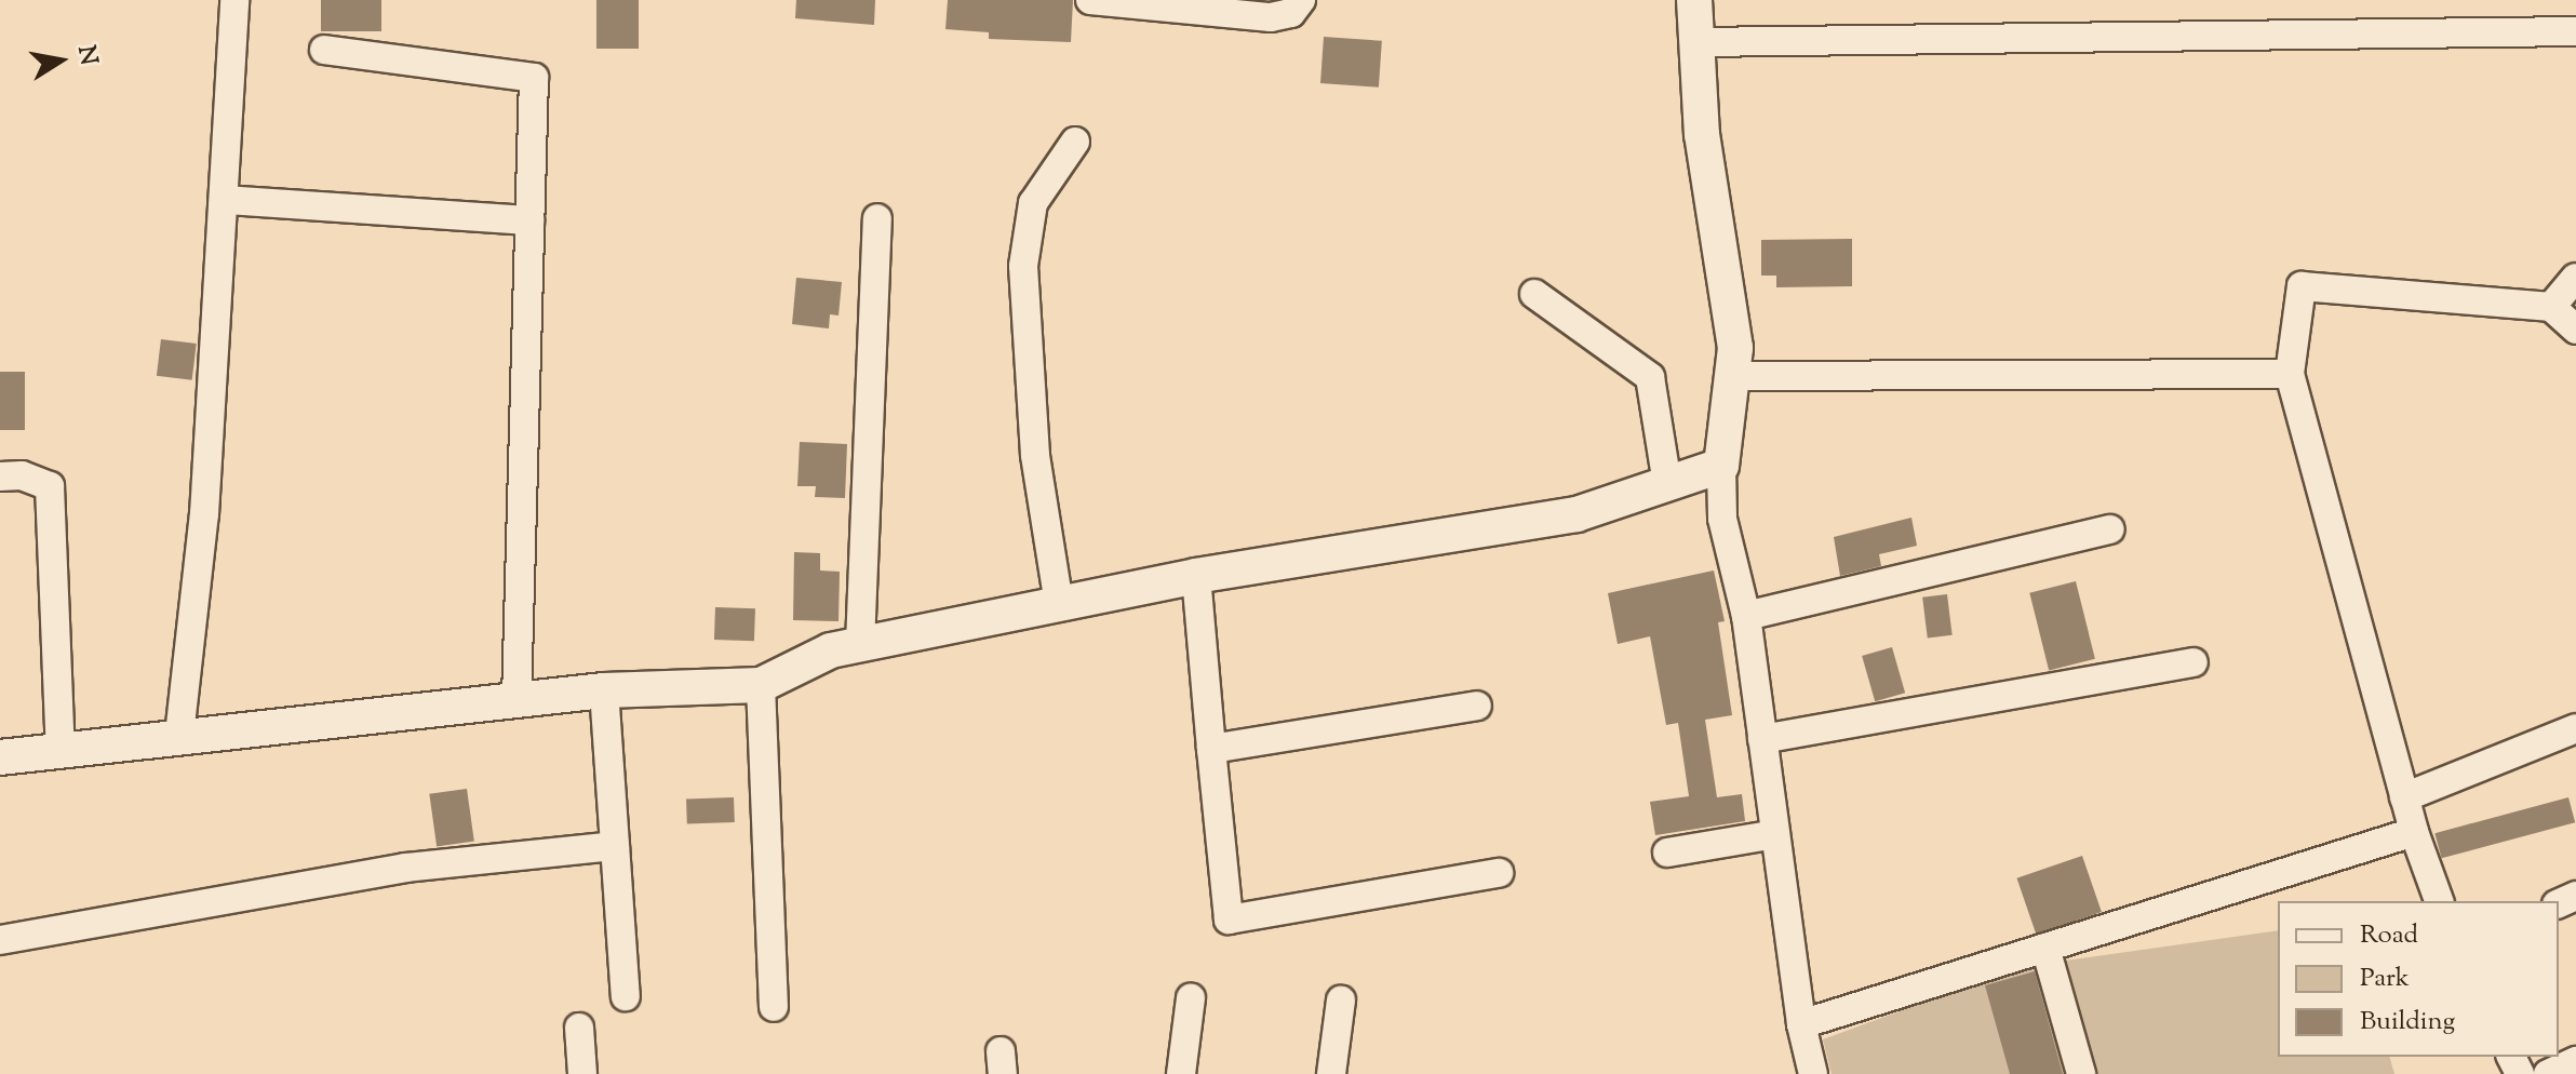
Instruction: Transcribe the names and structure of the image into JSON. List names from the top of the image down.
{
  "legend": ["Road", "Park", "Building"],
  "north": "right"
}
